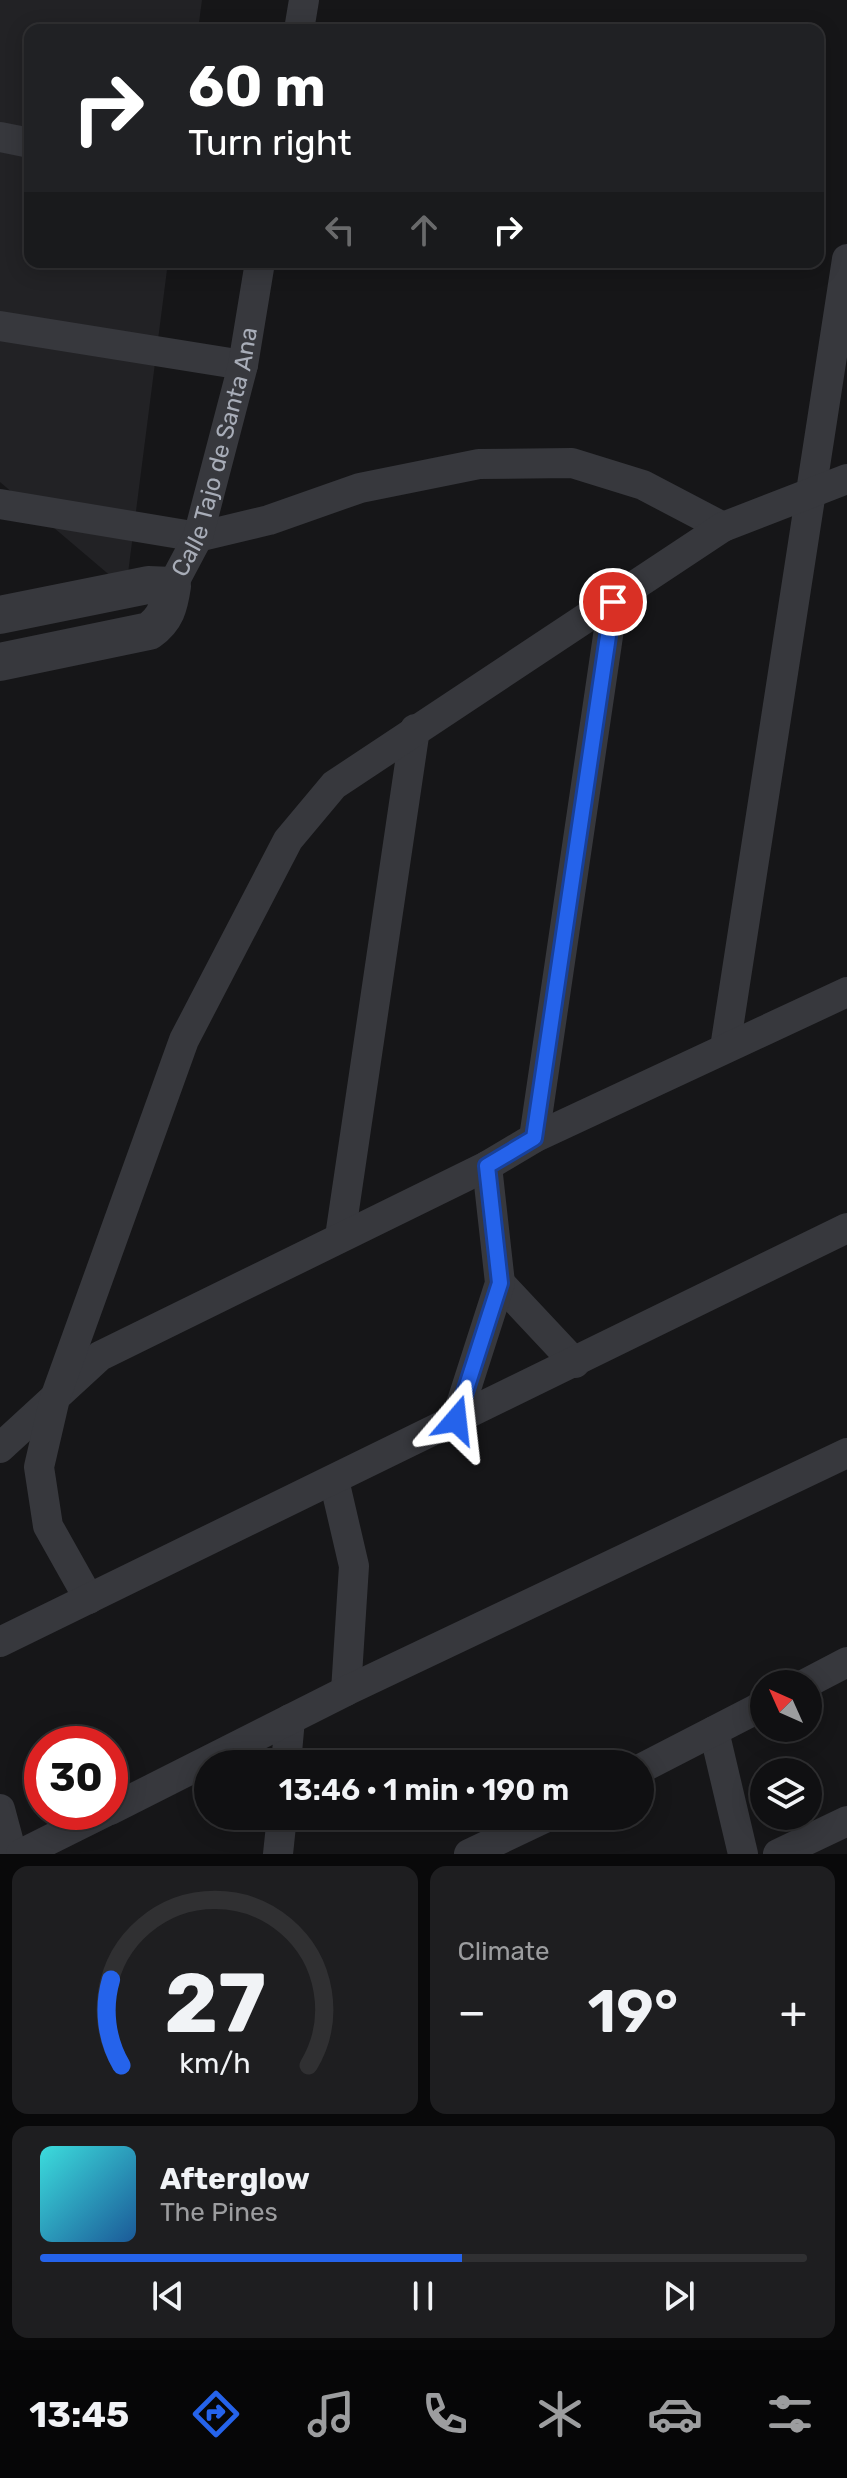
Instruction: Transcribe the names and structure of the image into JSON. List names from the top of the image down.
{
  "streets": {
    "street": ["Calle Tajo de Santa Ana"]
  },
  "north": "top left",
  "page": {
    "turn": ["60 m", "Turn right"],
    "limit": "30",
    "trip": "13:46 · 1 min · 190 m",
    "tile": "Climate",
    "heat": ["−", "19°", "+"],
    "song": ["Afterglow", "The Pines"],
    "tabs": "13:45",
    "gauge": ["27", "km/h"]
  }
}
